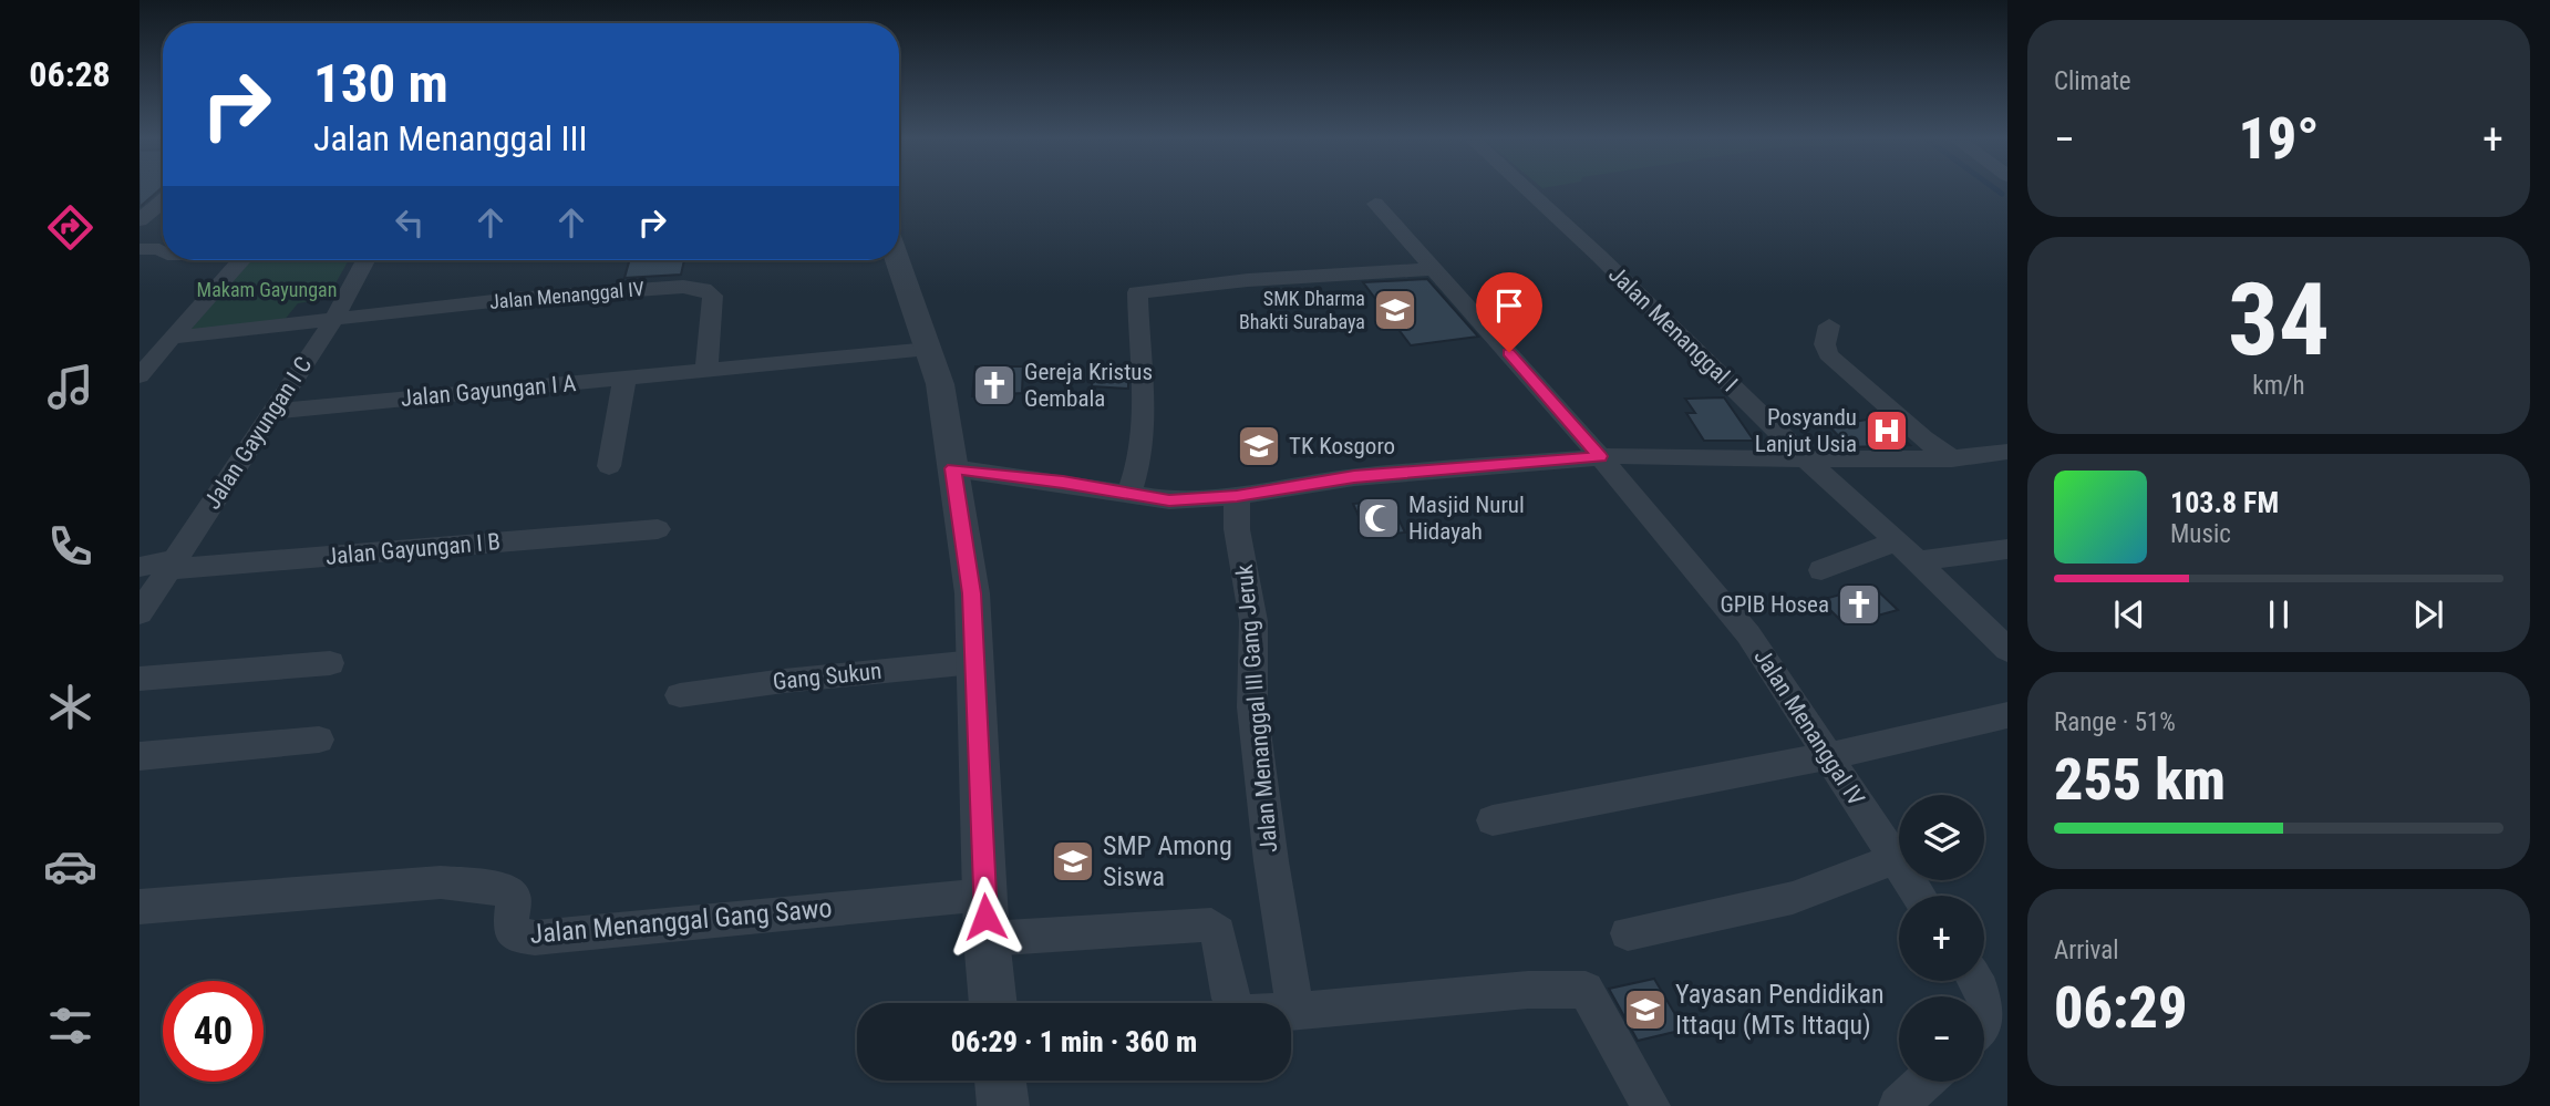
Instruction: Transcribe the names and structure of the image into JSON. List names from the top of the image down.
{
  "streets": {
    "street": [
      "Jalan Menanggal IV",
      "Jalan Menanggal I",
      "Jalan Gayungan I A",
      "Jalan Gayungan I C",
      "Jalan Gayungan I B",
      "Gang Sukun",
      "Jalan Menanggal III Gang Jeruk",
      "Jalan Menanggal Gang Sawo"
    ]
  },
  "crossings": [
    ["Jalan Menanggal IV", "Jalan Gayungan I A"],
    ["Jalan Menanggal IV", "Jalan Gayungan I C"],
    ["Jalan Gayungan I A", "Jalan Gayungan I C"],
    ["Jalan Gayungan I C", "Jalan Gayungan I B"]
  ],
  "parks": ["Makam Gayungan"],
  "places": {
    "school or university": [
      "SMK Dharma Bhakti Surabaya",
      "TK Kosgoro",
      "SMP Among Siswa",
      "Yayasan Pendidikan Ittaqu (MTs Ittaqu)"
    ],
    "church": ["Gereja Kristus Gembala", "GPIB Hosea"],
    "hospital": ["Posyandu Lanjut Usia"],
    "mosque": ["Masjid Nurul Hidayah"]
  },
  "page": {
    "tabs": "06:28",
    "tile": [
      "Climate",
      ["34", "km/h"],
      ["Range · 51%", "255 km"],
      ["Arrival", "06:29"]
    ],
    "turn": ["130 m", "Jalan Menanggal III"],
    "heat": ["−", "19°", "+"],
    "song": ["103.8 FM", "Music"],
    "map_buttons": ["+", "−"],
    "limit": "40",
    "trip": "06:29 · 1 min · 360 m"
  }
}
